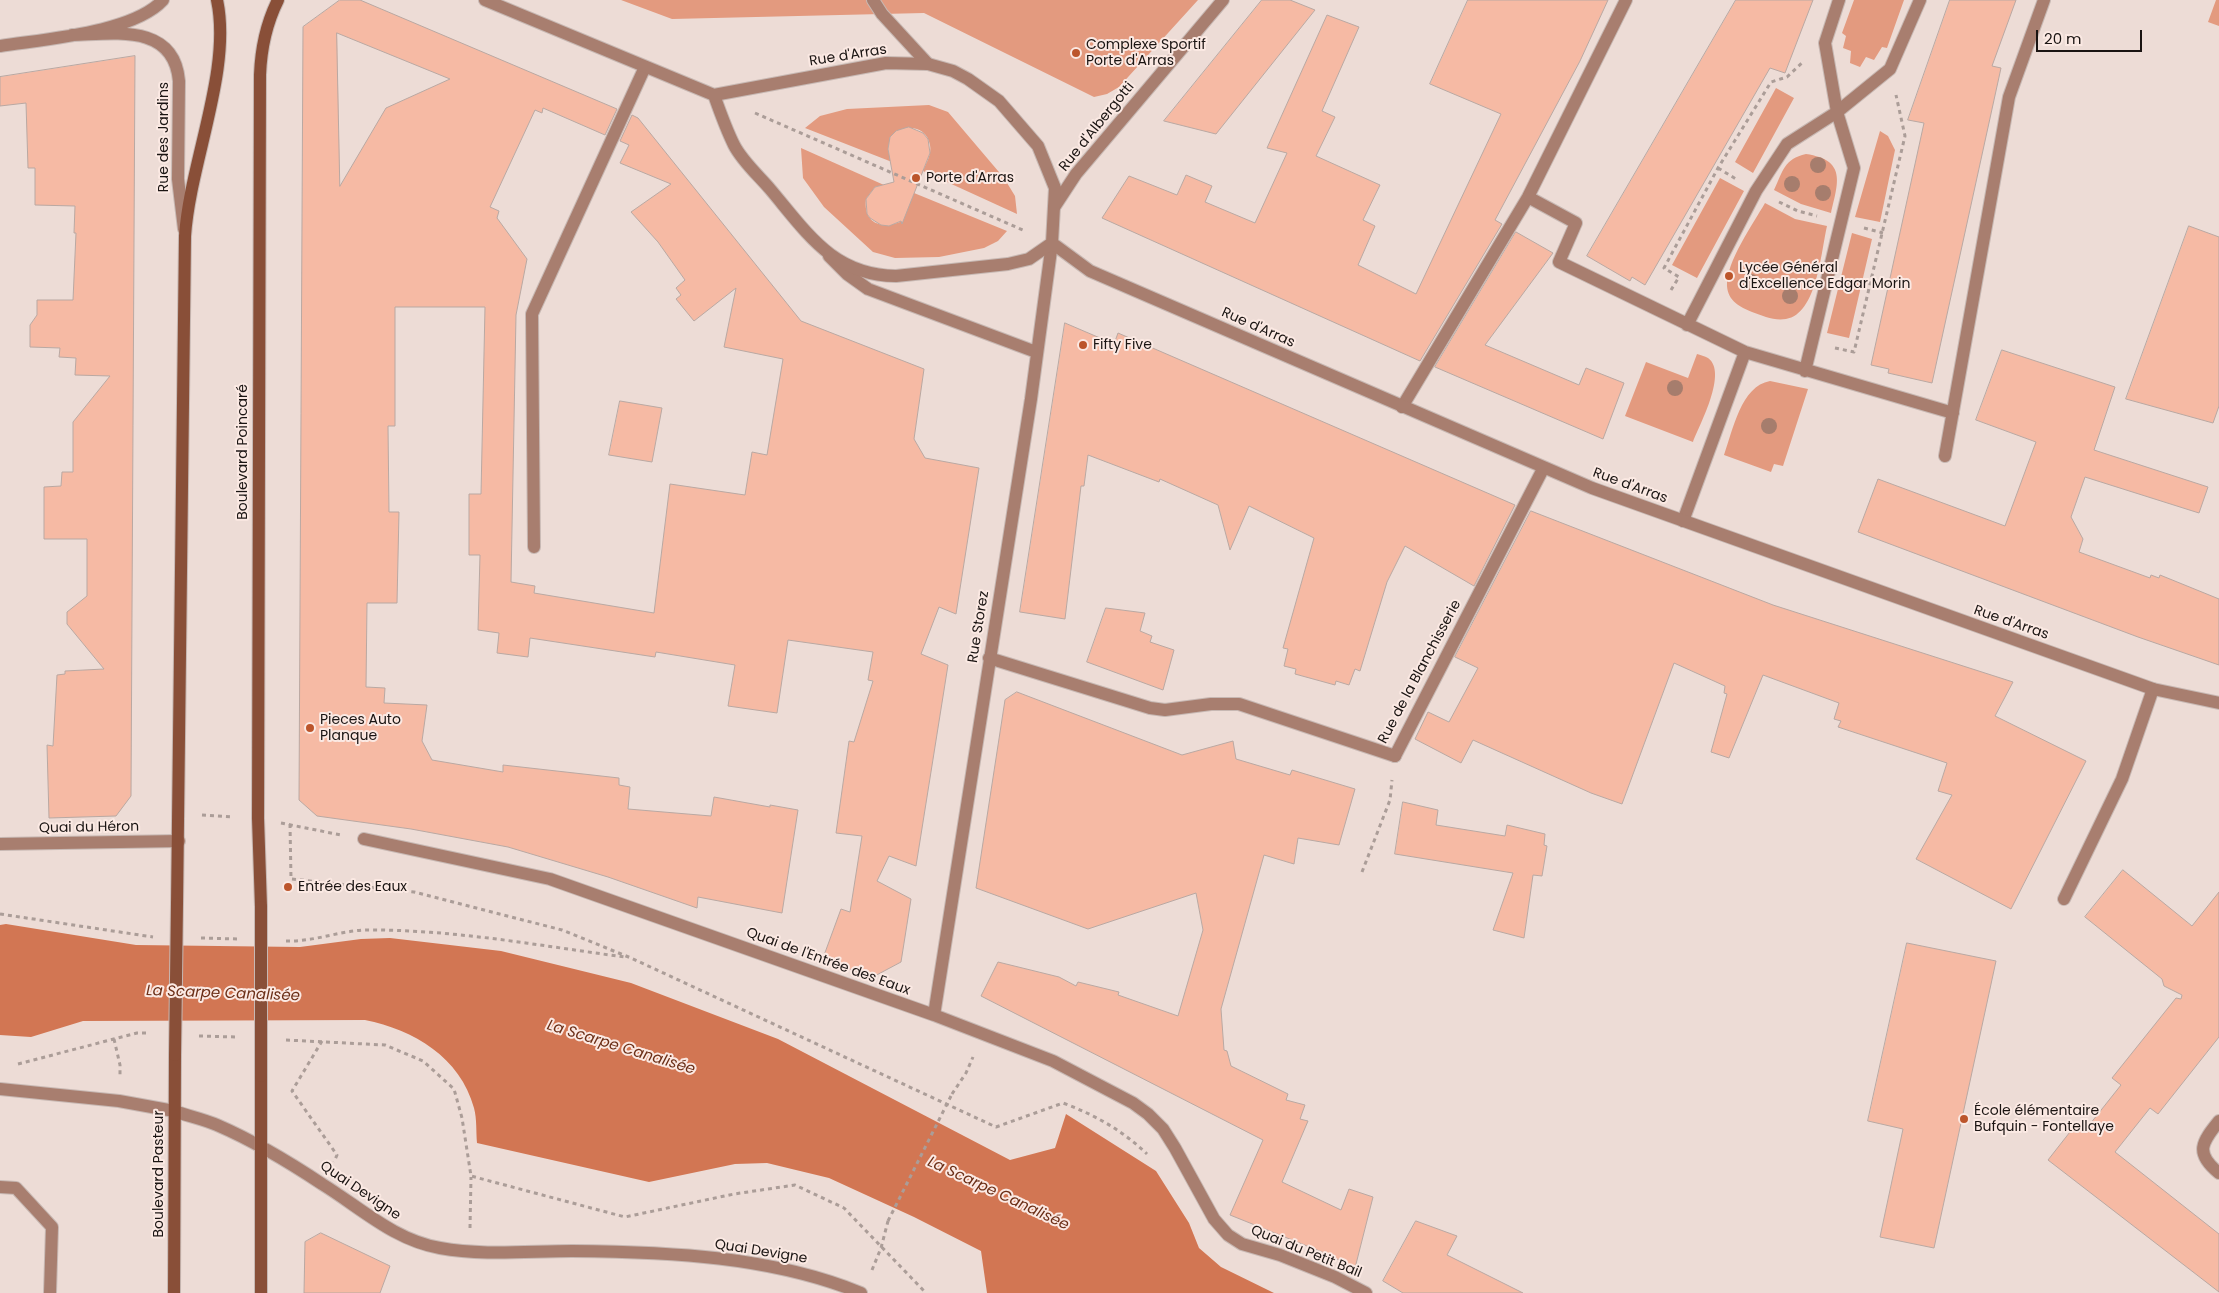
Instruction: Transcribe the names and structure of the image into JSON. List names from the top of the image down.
{
  "streets": {
    "main road": ["Boulevard Poincaré", "Boulevard Pasteur"],
    "street": [
      "Rue d'Arras",
      "Rue d'Albergotti",
      "Rue des Jardins",
      "Rue Storez",
      "Rue de la Blanchisserie",
      "Quai du Héron",
      "Quai de l'Entrée des Eaux",
      "Quai Devigne",
      "Quai du Petit Bail"
    ]
  },
  "crossings": [
    ["Rue d'Arras", "Rue d'Albergotti"],
    ["Rue d'Arras", "Rue Storez"],
    ["Rue d'Arras", "Rue de la Blanchisserie"],
    ["Boulevard Poincaré", "Quai Devigne"],
    ["Rue Storez", "Rue de la Blanchisserie"],
    ["Rue Storez", "Quai de l'Entrée des Eaux"],
    ["Quai du Héron", "Boulevard Pasteur"],
    ["Quai de l'Entrée des Eaux", "Quai du Petit Bail"],
    ["Boulevard Pasteur", "Quai Devigne"]
  ],
  "water": ["La Scarpe Canalisée"],
  "places": [
    "Complexe Sportif Porte d'Arras",
    "Porte d'Arras",
    "Lycée Général d'Excellence Edgar Morin",
    "Fifty Five",
    "Pieces Auto Planque",
    "Entrée des Eaux",
    "École élémentaire Bufquin - Fontellaye"
  ],
  "scale_bar": "20 m"
}
